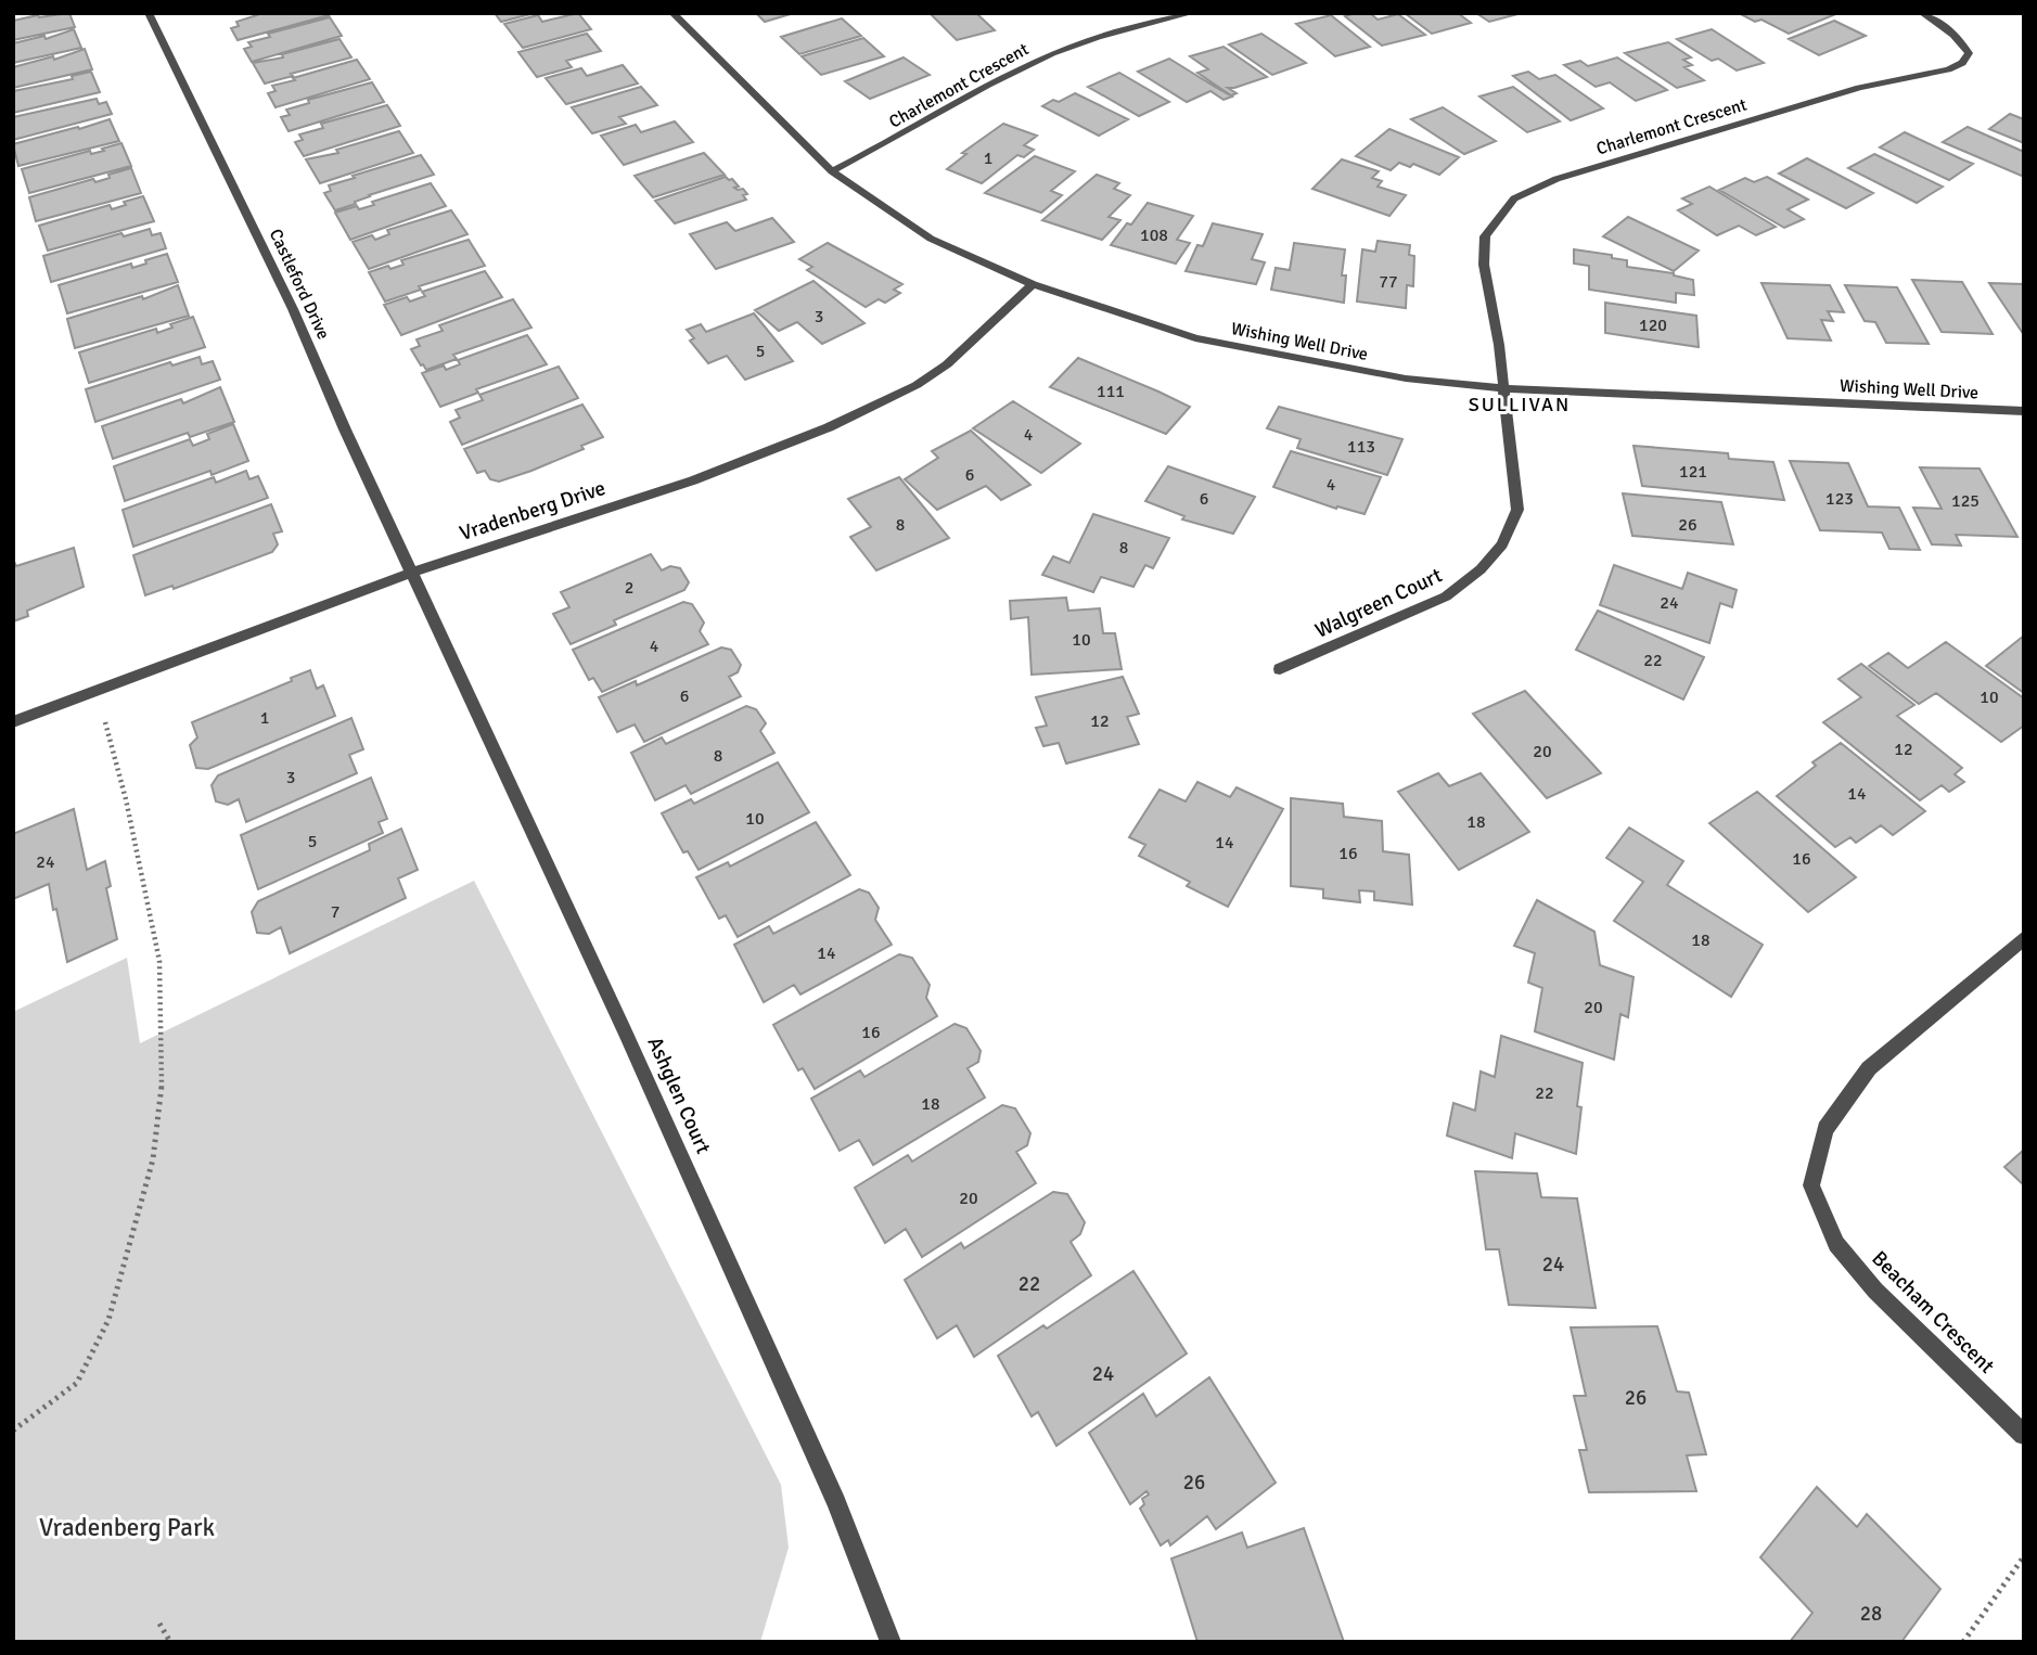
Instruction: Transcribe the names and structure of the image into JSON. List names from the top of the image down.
{
  "streets": {
    "street": [
      "Charlemont Crescent",
      "Castleford Drive",
      "Wishing Well Drive",
      "Vradenberg Drive",
      "Walgreen Court",
      "Ashglen Court",
      "Beacham Crescent"
    ]
  },
  "crossings": [
    ["Charlemont Crescent", "Wishing Well Drive"],
    ["Charlemont Crescent", "Walgreen Court"],
    ["Castleford Drive", "Vradenberg Drive"],
    ["Castleford Drive", "Ashglen Court"],
    ["Wishing Well Drive", "Vradenberg Drive"],
    ["Wishing Well Drive", "Walgreen Court"],
    ["Vradenberg Drive", "Ashglen Court"]
  ],
  "districts": ["SULLIVAN"],
  "parks": ["Vradenberg Park"],
  "house_numbers": [
    "1",
    "108",
    "77",
    "3",
    "120",
    "5",
    "111",
    "4",
    "113",
    "121",
    "6",
    "4",
    "6",
    "123",
    "125",
    "8",
    "26",
    "8",
    "2",
    "24",
    "10",
    "4",
    "22",
    "6",
    "10",
    "1",
    "12",
    "12",
    "20",
    "8",
    "3",
    "14",
    "10",
    "18",
    "5",
    "14",
    "16",
    "16",
    "24",
    "7",
    "18",
    "14",
    "20",
    "16",
    "22",
    "18",
    "20",
    "24",
    "22",
    "24",
    "26",
    "26",
    "28"
  ]
}
